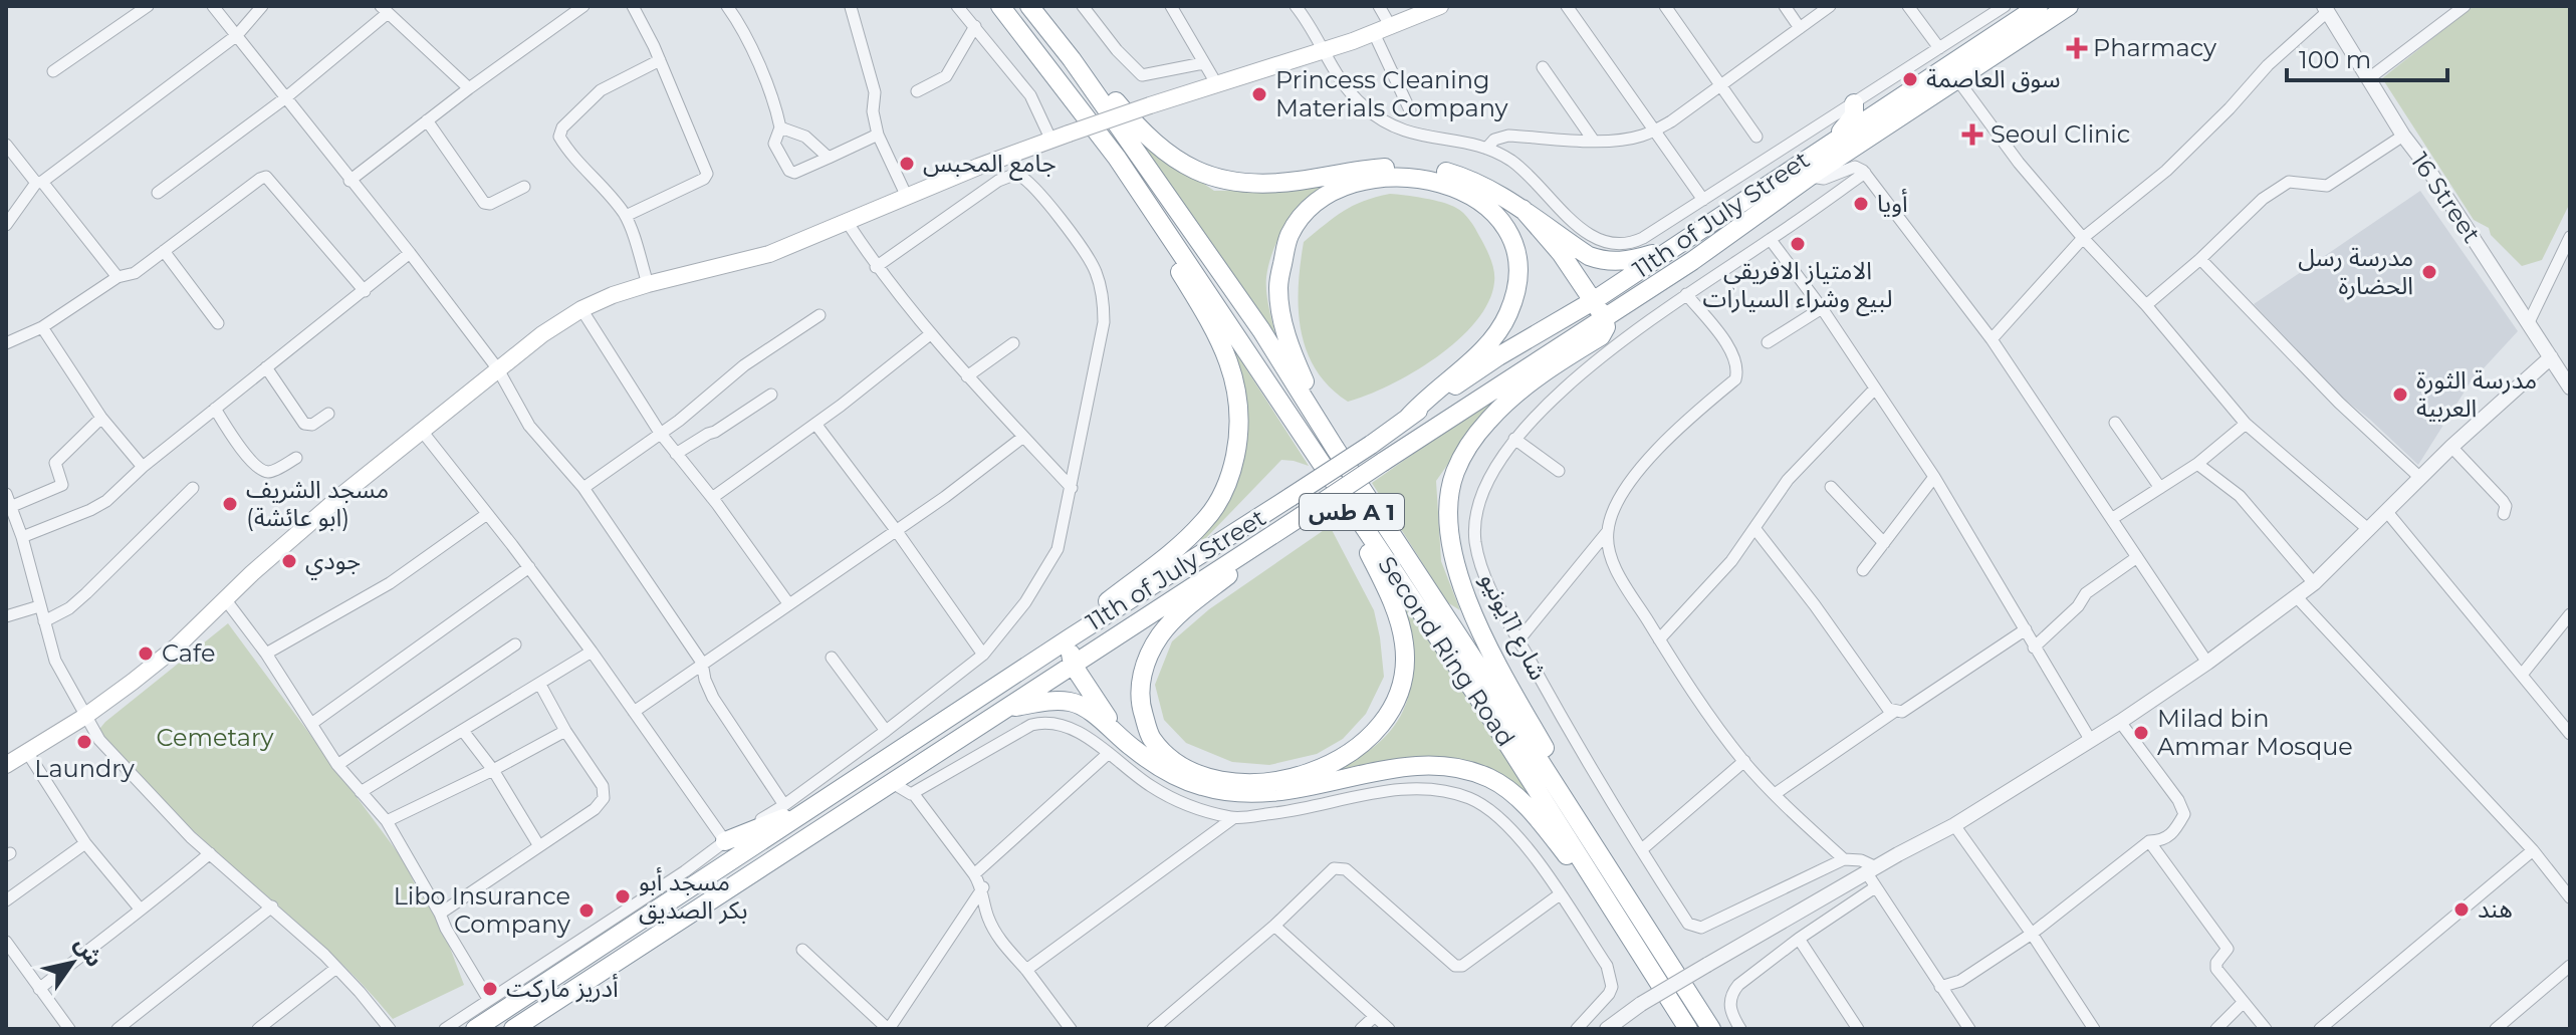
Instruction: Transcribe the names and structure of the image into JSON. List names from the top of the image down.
{
  "streets": {
    "highway": ["11th of July Street", "طس A 1", "Second Ring Road"],
    "street": ["16 Street", "شارع 11يونيو"]
  },
  "parks": ["Cemetary"],
  "places": {
    "health": ["Pharmacy", "Seoul Clinic"],
    "other": [
      "سوق العاصمة",
      "Princess Cleaning Materials Company",
      "جامع المحبس",
      "أويا",
      "الامتياز الافريقي لبيع وشراء السيارات",
      "مدرسة رسل الحضارة",
      "مدرسة الثورة العربية",
      "مسجد الشريف (ابو عائشة)",
      "جودي",
      "Cafe",
      "Milad bin Ammar Mosque",
      "Laundry",
      "مسجد أبو بكر الصديق",
      "هند",
      "Libo Insurance Company",
      "أدريز ماركت"
    ]
  },
  "scale_bar": "100 m",
  "north": "top right"
}
